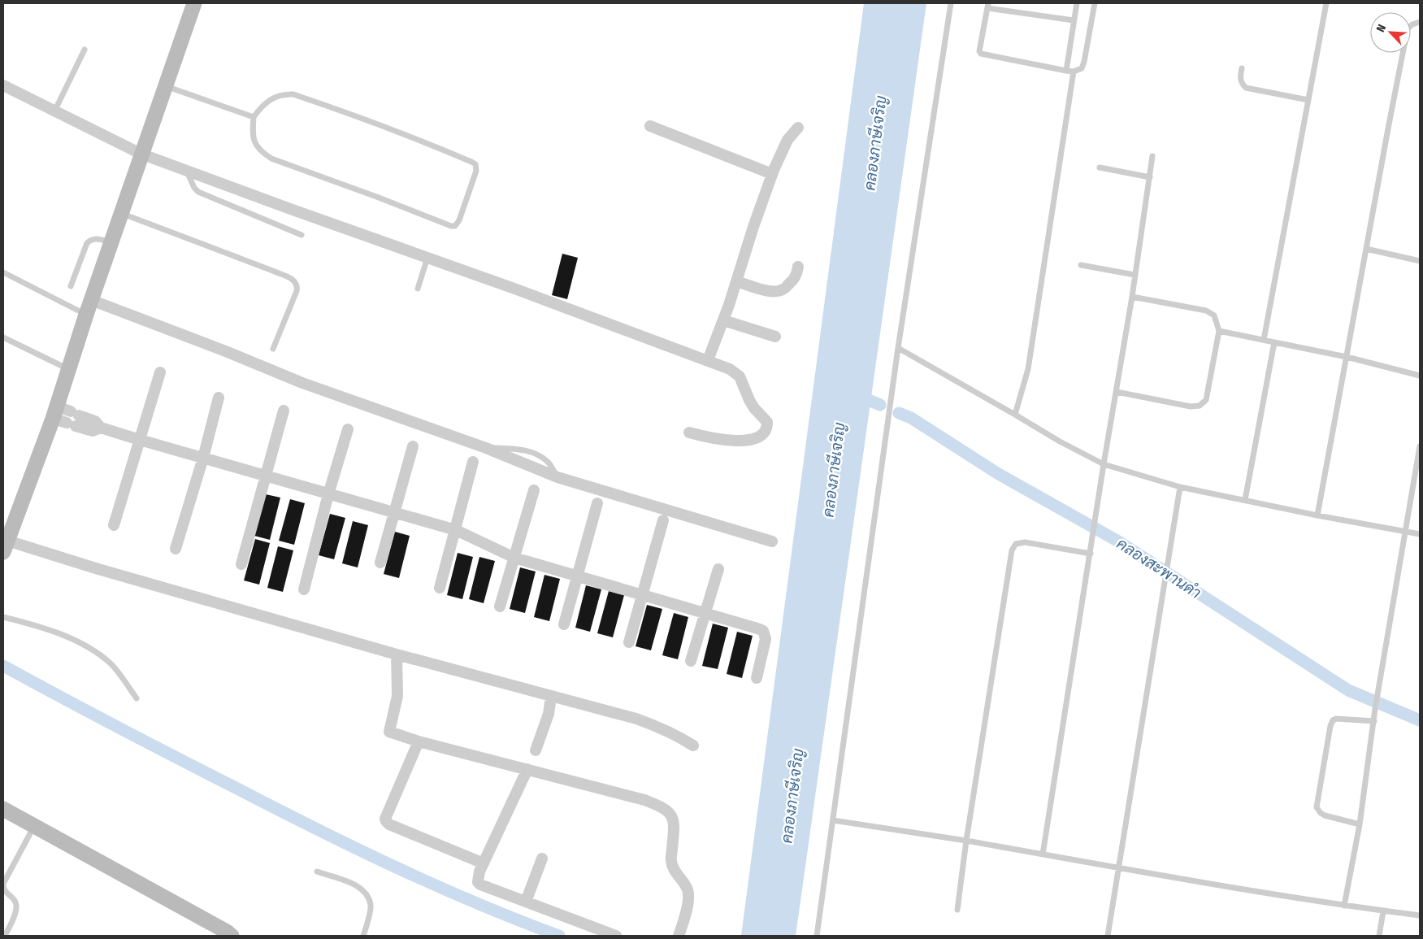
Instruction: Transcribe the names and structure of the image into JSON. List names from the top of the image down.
{
  "water": ["คลองภาษีเจริญ", "คลองสะพานดำ"],
  "north": "top left"
}
